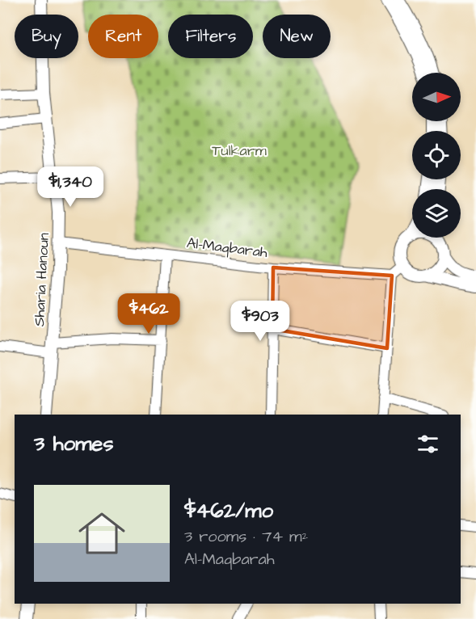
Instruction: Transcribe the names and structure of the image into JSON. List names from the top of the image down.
{
  "streets": {
    "street": ["Al-Maqbarah", "Sharia Hanoun"]
  },
  "crossings": [
    ["Al-Maqbarah", "Sharia Hanoun"]
  ],
  "parks": ["Tulkarm"],
  "north": "right",
  "page": {
    "chip": [
      "Buy",
      "Rent",
      "Filters",
      "New"
    ],
    "price": ["$1,340", "$462", "$903"],
    "heading": "3 homes",
    "list": [
      {
        "name": "$462/mo",
        "note": "3 rooms · 74 m² · Al-Maqbarah"
      }
    ]
  }
}
